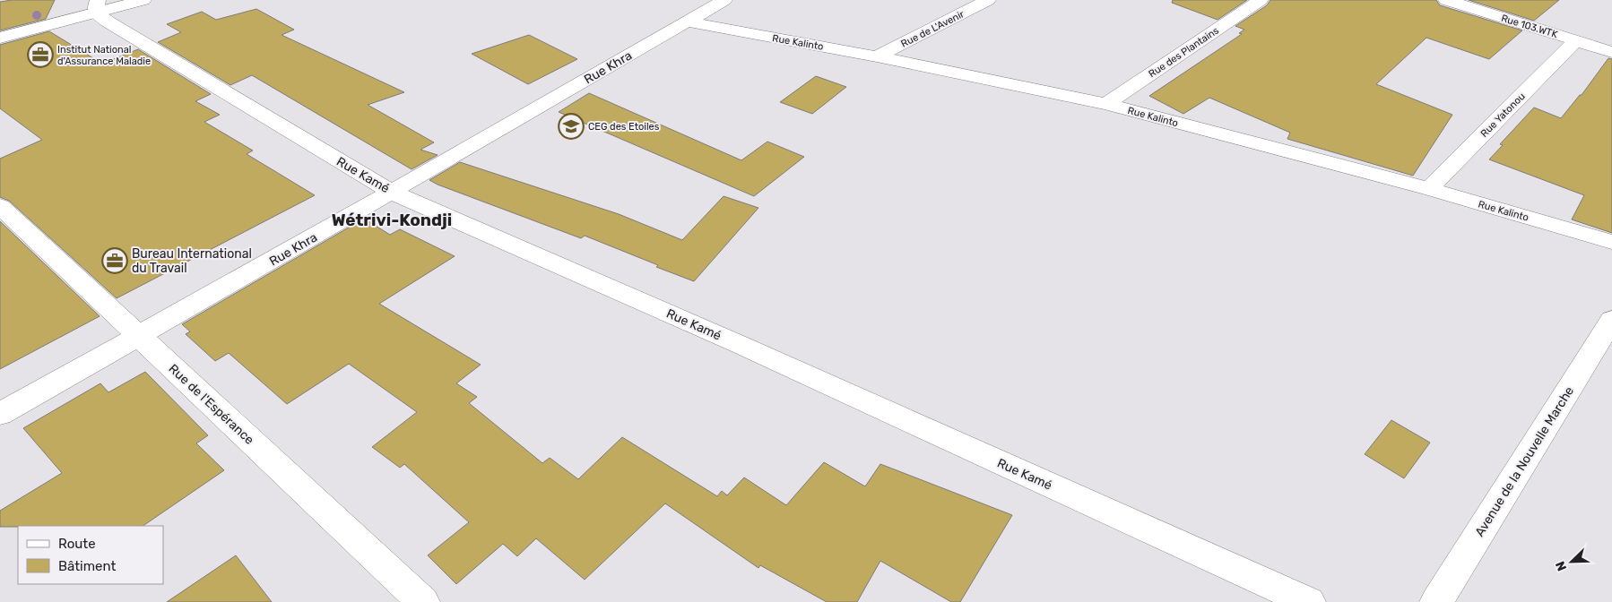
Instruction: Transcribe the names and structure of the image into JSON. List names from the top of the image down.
{
  "streets": {
    "street": [
      "Rue 103.WTK",
      "Rue de L'Avenir",
      "Rue Kalinto",
      "Rue des Plantains",
      "Rue Khra",
      "Rue Yatonou",
      "Rue Kamé",
      "Rue de l'Espérance",
      "Avenue de la Nouvelle Marche"
    ]
  },
  "crossings": [
    ["Rue 103.WTK", "Rue Yatonou"],
    ["Rue de L'Avenir", "Rue Kalinto"],
    ["Rue Kalinto", "Rue des Plantains"],
    ["Rue Kalinto", "Rue Khra"],
    ["Rue Kalinto", "Rue Yatonou"],
    ["Rue Khra", "Rue Kamé"],
    ["Rue Khra", "Rue de l'Espérance"]
  ],
  "districts": ["Wétrivi-Kondji"],
  "places": {
    "office": ["Institut National d'Assurance Maladie", "Bureau International du Travail"],
    "school or university": ["CEG des Etoiles"]
  },
  "legend": ["Route", "Bâtiment"],
  "north": "bottom left"
}
